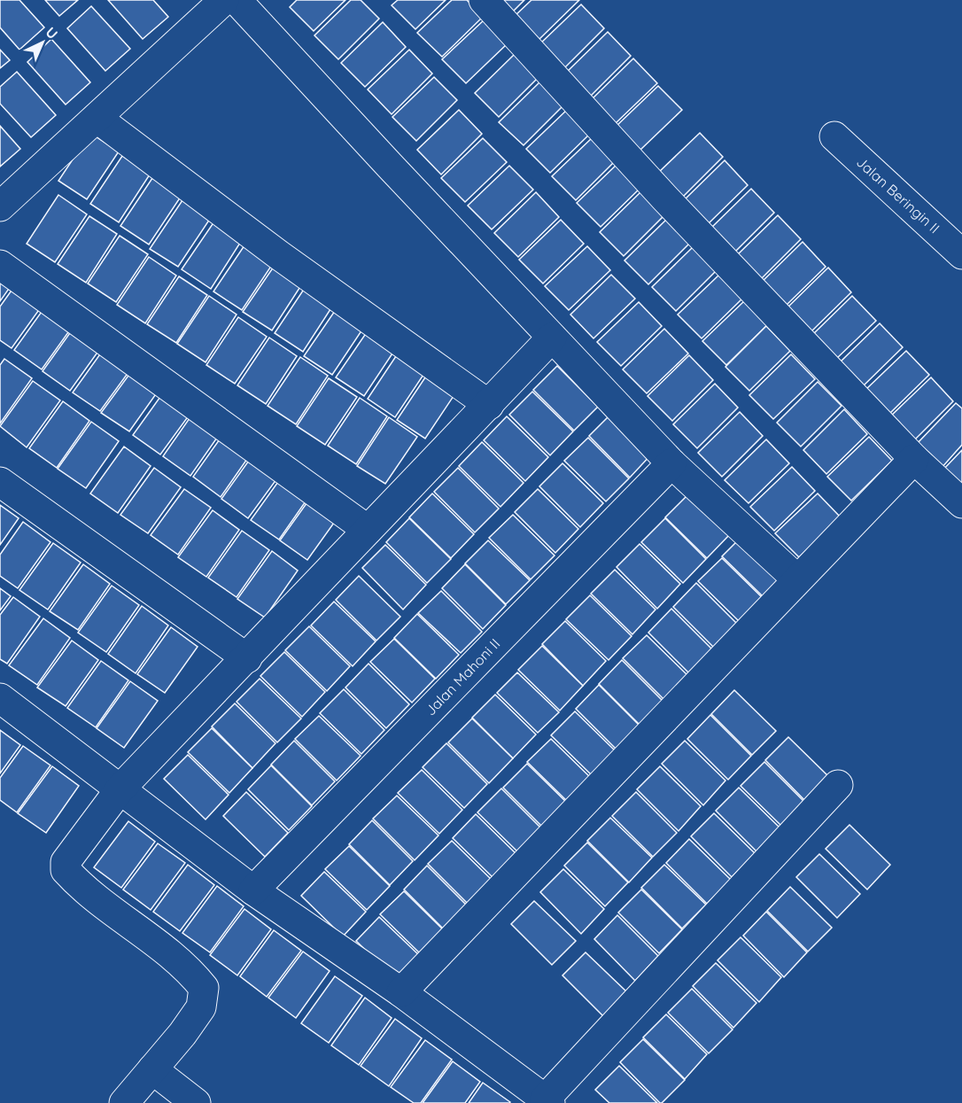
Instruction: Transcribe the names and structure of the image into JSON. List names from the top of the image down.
{
  "streets": {
    "street": ["Jalan Beringin II", "Jalan Mahoni II"]
  },
  "north": "top right"
}
